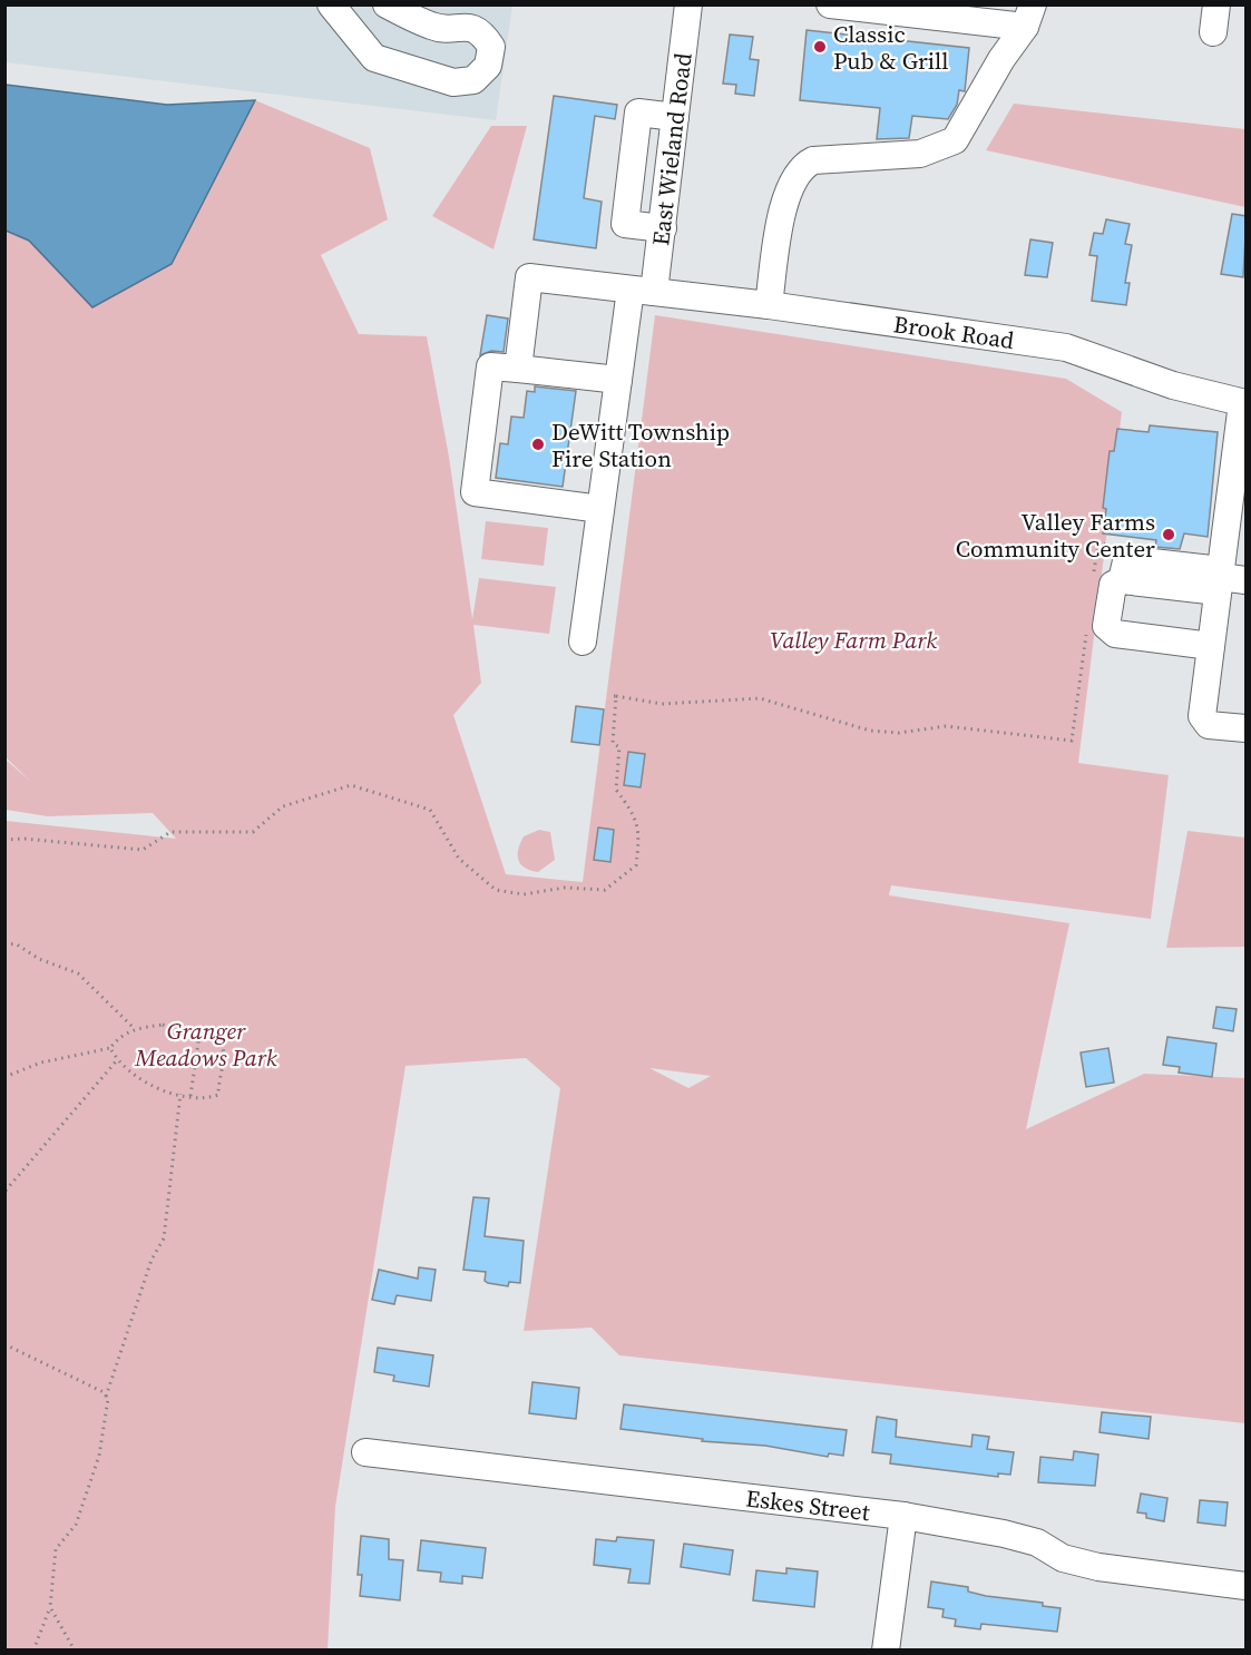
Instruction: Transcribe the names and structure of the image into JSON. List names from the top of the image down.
{
  "streets": {
    "street": ["East Wieland Road", "Brook Road", "Eskes Street"]
  },
  "crossings": [
    ["East Wieland Road", "Brook Road"]
  ],
  "parks": ["Valley Farm Park", "Granger Meadows Park"],
  "places": ["Classic Pub & Grill", "DeWitt Township Fire Station", "Valley Farms Community Center"]
}
